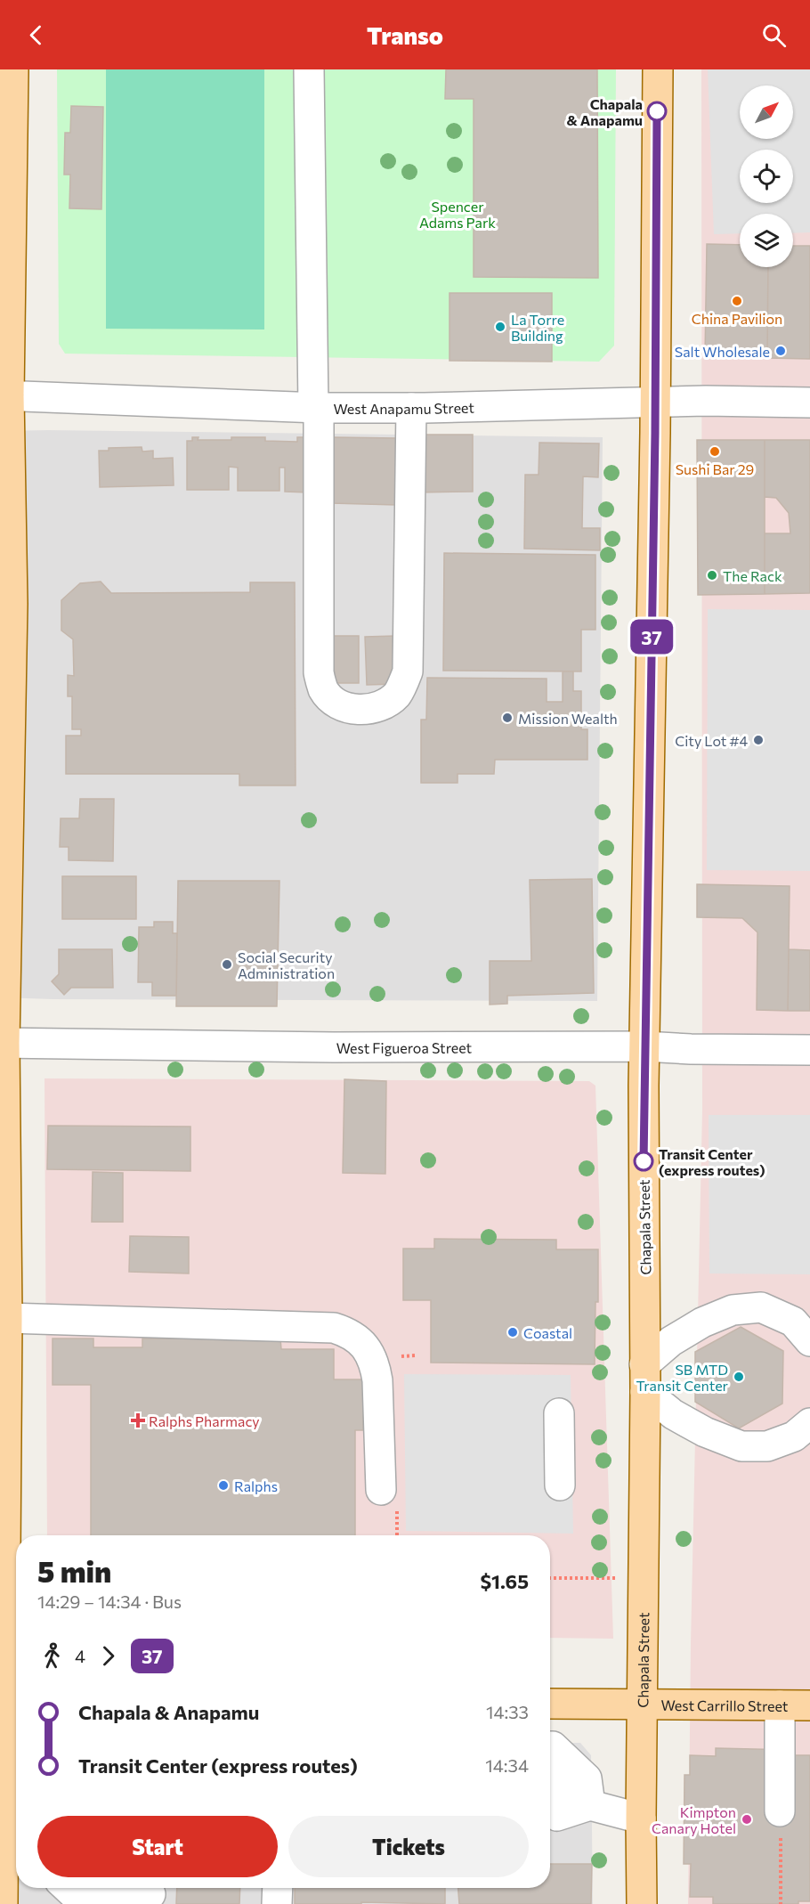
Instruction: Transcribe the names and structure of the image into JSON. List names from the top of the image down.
{
  "streets": {
    "main road": ["Chapala Street", "West Carrillo Street"],
    "street": ["West Anapamu Street", "West Figueroa Street"]
  },
  "crossings": [
    ["West Anapamu Street", "Chapala Street"],
    ["West Figueroa Street", "Chapala Street"],
    ["Chapala Street", "West Carrillo Street"]
  ],
  "parks": ["Spencer Adams Park"],
  "places": {
    "other": [
      "Chapala & Anapamu",
      "China Pavilion",
      "La Torre Building",
      "Salt Wholesale",
      "Sushi Bar 29",
      "The Rack",
      "Mission Wealth",
      "City Lot #4",
      "Social Security Administration",
      "Transit Center (express routes)",
      "Coastal",
      "SB MTD Transit Center",
      "Ralphs",
      "Kimpton Canary Hotel"
    ],
    "health": ["Ralphs Pharmacy"]
  },
  "lines": ["bus line 37"],
  "north": "top right",
  "page": {
    "header": "Transo",
    "on_map": "37",
    "heading": ["5 min", "14:29 – 14:34 · Bus", "$1.65"],
    "legs": ["4", "37"],
    "list": [
      {
        "name": "Chapala & Anapamu",
        "value": "14:33"
      },
      {
        "name": "Transit Center (express routes)",
        "value": "14:34"
      }
    ],
    "buttons": ["Start", "Tickets"]
  }
}
